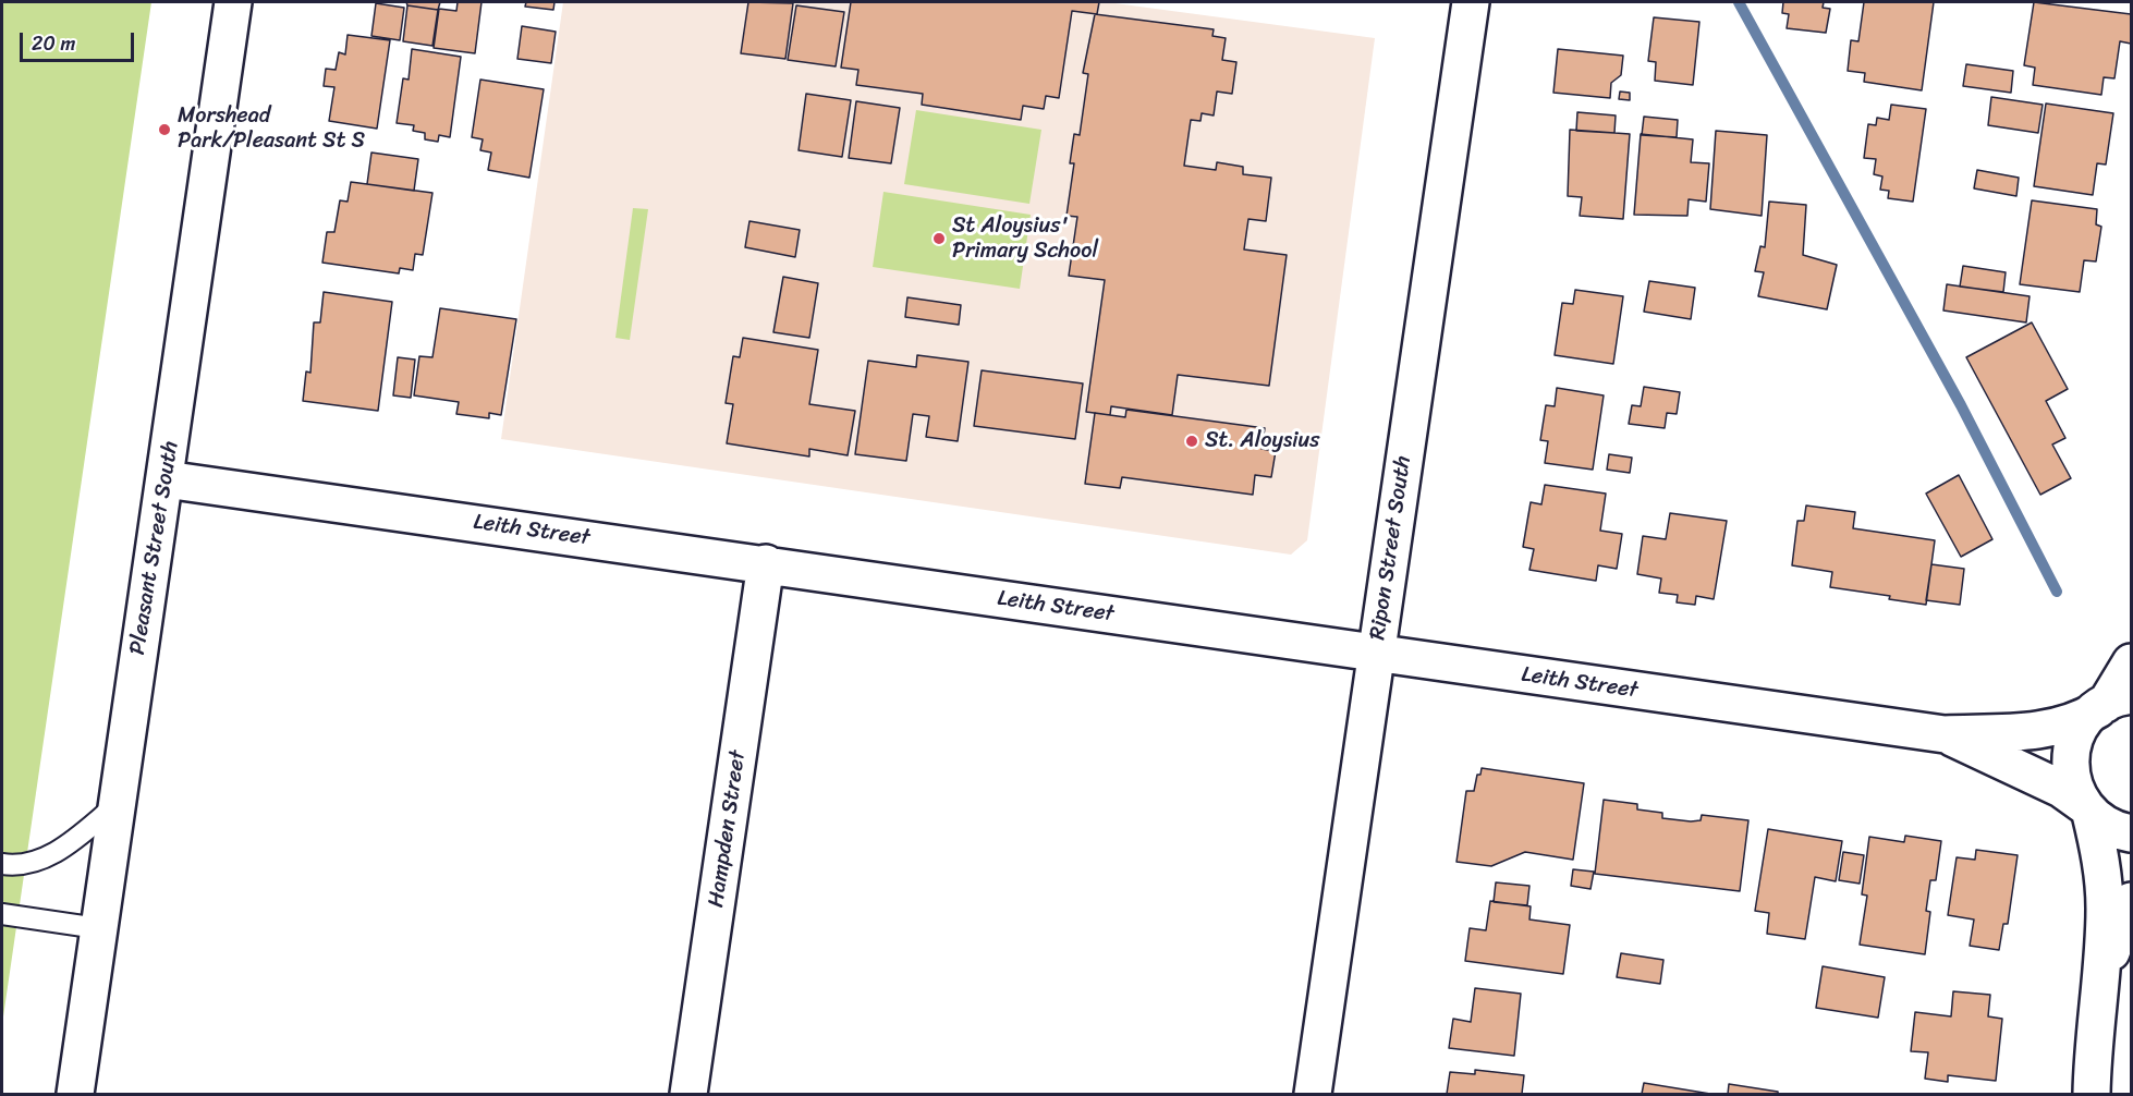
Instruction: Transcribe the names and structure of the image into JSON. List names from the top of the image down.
{
  "streets": {
    "street": [
      "Leith Street",
      "Pleasant Street South",
      "Ripon Street South",
      "Hampden Street"
    ]
  },
  "crossings": [
    ["Leith Street", "Pleasant Street South"],
    ["Leith Street", "Ripon Street South"],
    ["Leith Street", "Hampden Street"]
  ],
  "places": ["Morshead Park/Pleasant St S", "St Aloysius' Primary School", "St. Aloysius"],
  "scale_bar": "20 m"
}
